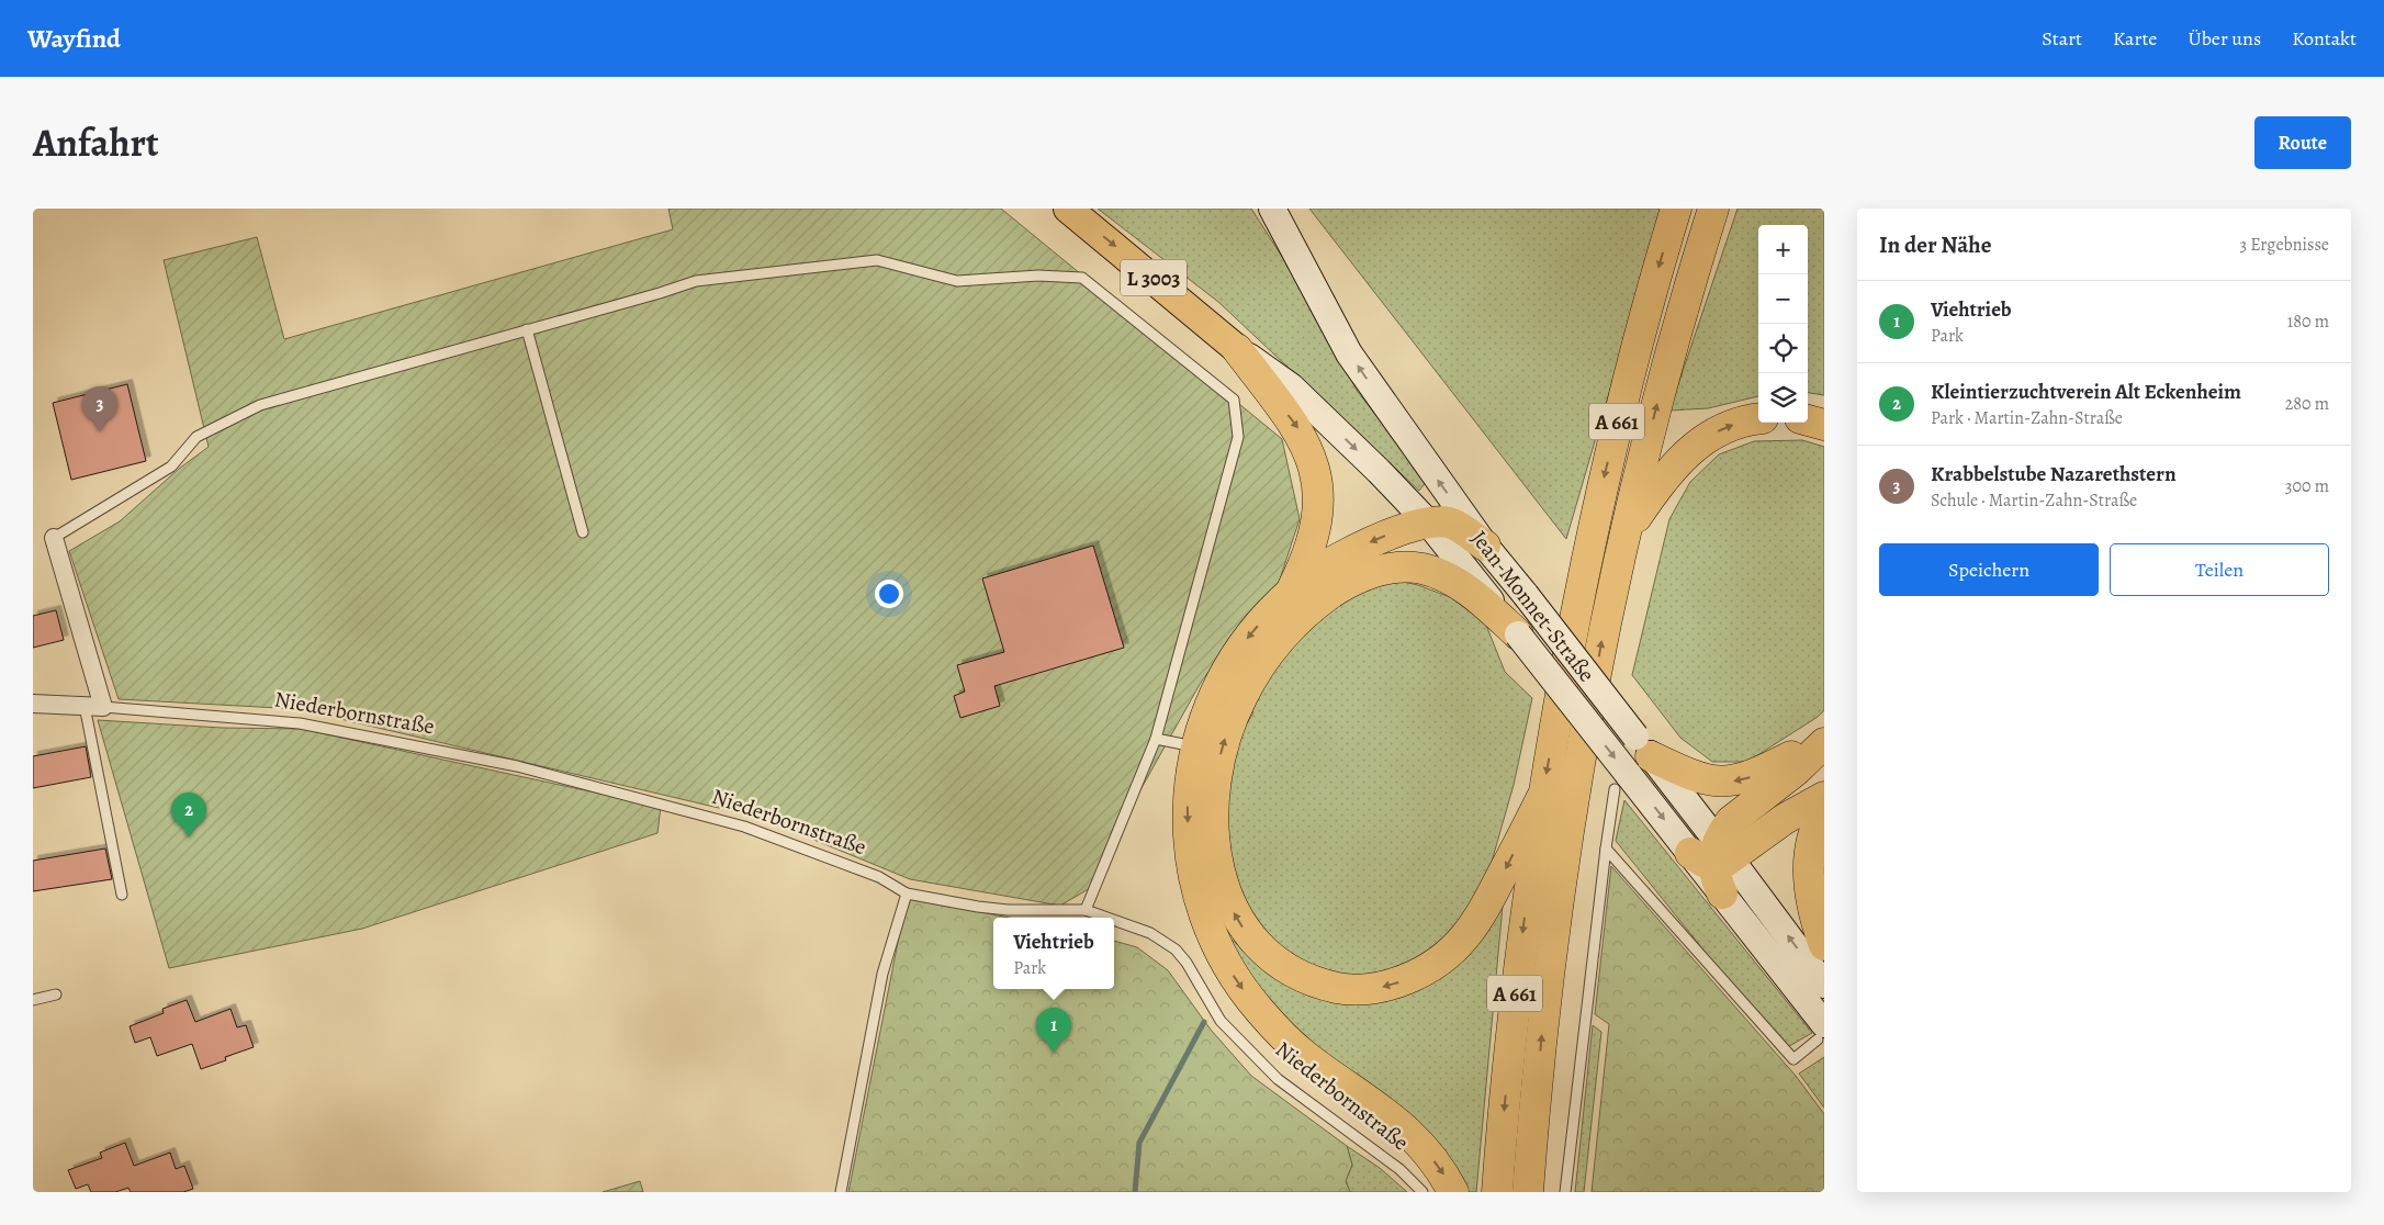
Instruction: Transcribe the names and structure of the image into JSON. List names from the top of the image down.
{
  "streets": {
    "highway": ["A 661"],
    "main road": ["L 3003", "Jean-Monnet-Straße"],
    "street": ["Niederbornstraße"]
  },
  "crossings": [
    ["L 3003", "Jean-Monnet-Straße"]
  ],
  "page": {
    "header": "Wayfind",
    "nav": [
      "Start",
      "Karte",
      "Über uns",
      "Kontakt"
    ],
    "title": "Anfahrt",
    "buttons": [
      "Route",
      ["Speichern", "Teilen"]
    ],
    "heading": ["In der Nähe", "3 Ergebnisse"],
    "map_buttons": ["+", "−"],
    "list": [
      {
        "mark": "1",
        "name": "Viehtrieb",
        "note": "Park",
        "value": "180 m"
      },
      {
        "mark": "2",
        "name": "Kleintierzuchtverein Alt Eckenheim",
        "note": "Park · Martin-Zahn-Straße",
        "value": "280 m"
      },
      {
        "mark": "3",
        "name": "Krabbelstube Nazarethstern",
        "note": "Schule · Martin-Zahn-Straße",
        "value": "300 m"
      }
    ],
    "pins": ["3", "2", "1"],
    "popup": ["Viehtrieb", "Park"]
  }
}
